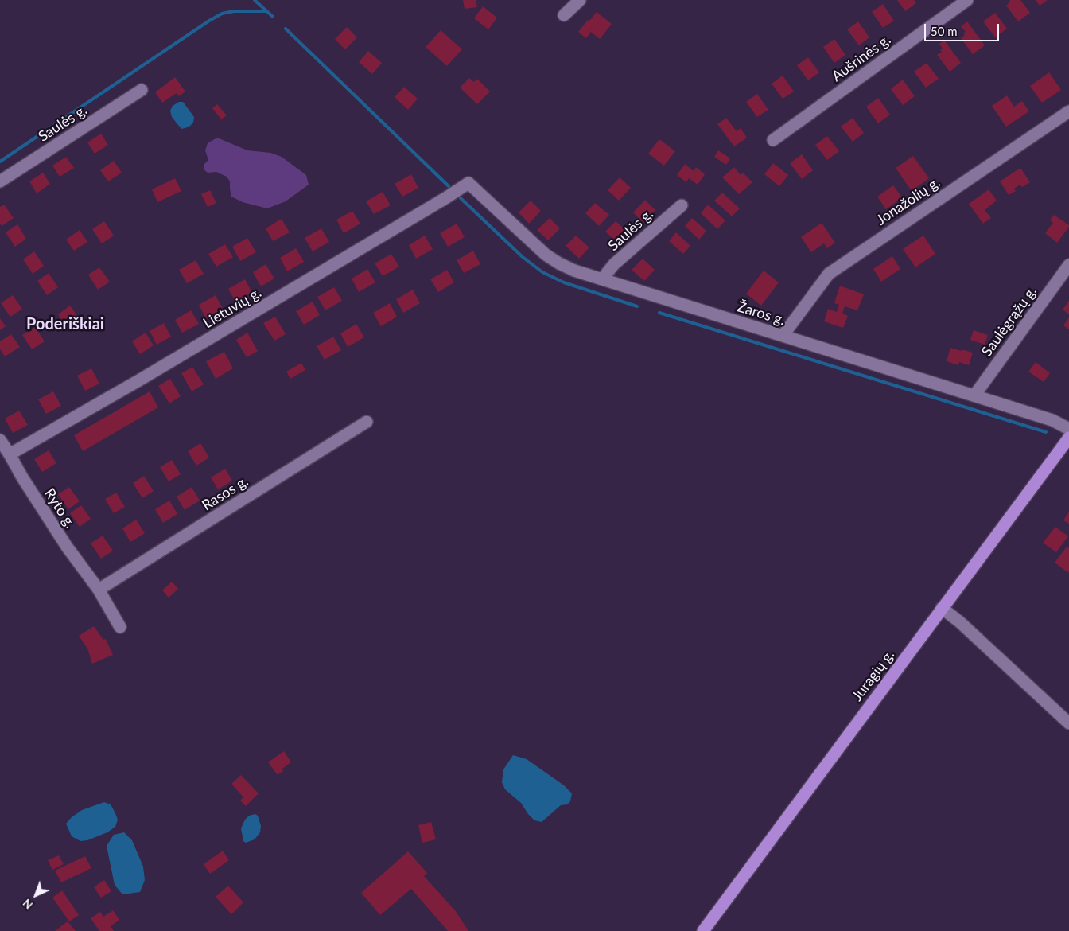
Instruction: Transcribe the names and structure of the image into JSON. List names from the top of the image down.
{
  "streets": {
    "main road": ["Juragių g."],
    "street": [
      "Aušrinės g.",
      "Saulės g.",
      "Jonažolių g.",
      "Lietuvių g.",
      "Žaros g.",
      "Saulėgrąžų g.",
      "Rasos g.",
      "Ryto g."
    ]
  },
  "crossings": [
    ["Saulės g.", "Žaros g."],
    ["Jonažolių g.", "Žaros g."],
    ["Lietuvių g.", "Žaros g."],
    ["Lietuvių g.", "Ryto g."],
    ["Žaros g.", "Saulėgrąžų g."],
    ["Rasos g.", "Ryto g."]
  ],
  "districts": ["Poderiškiai"],
  "scale_bar": "50 m",
  "north": "bottom left"
}
